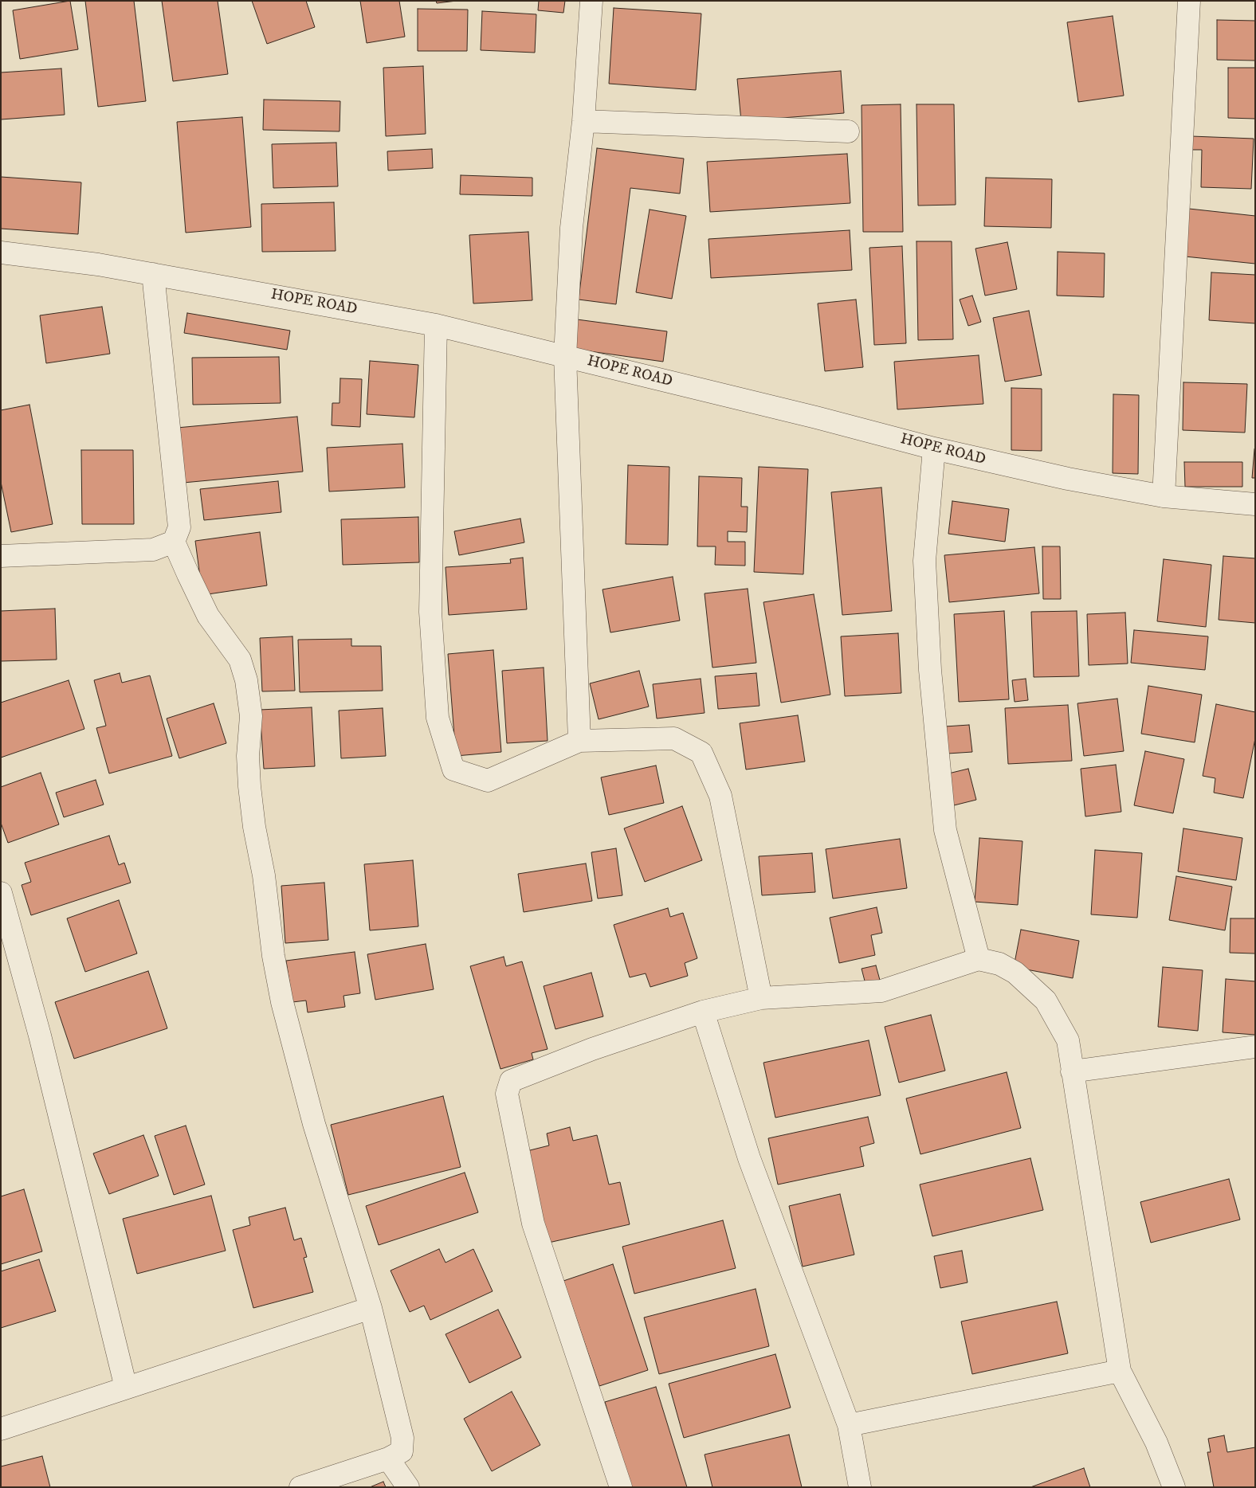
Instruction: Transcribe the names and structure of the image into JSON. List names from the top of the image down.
{
  "streets": {
    "street": ["HOPE ROAD"]
  }
}
